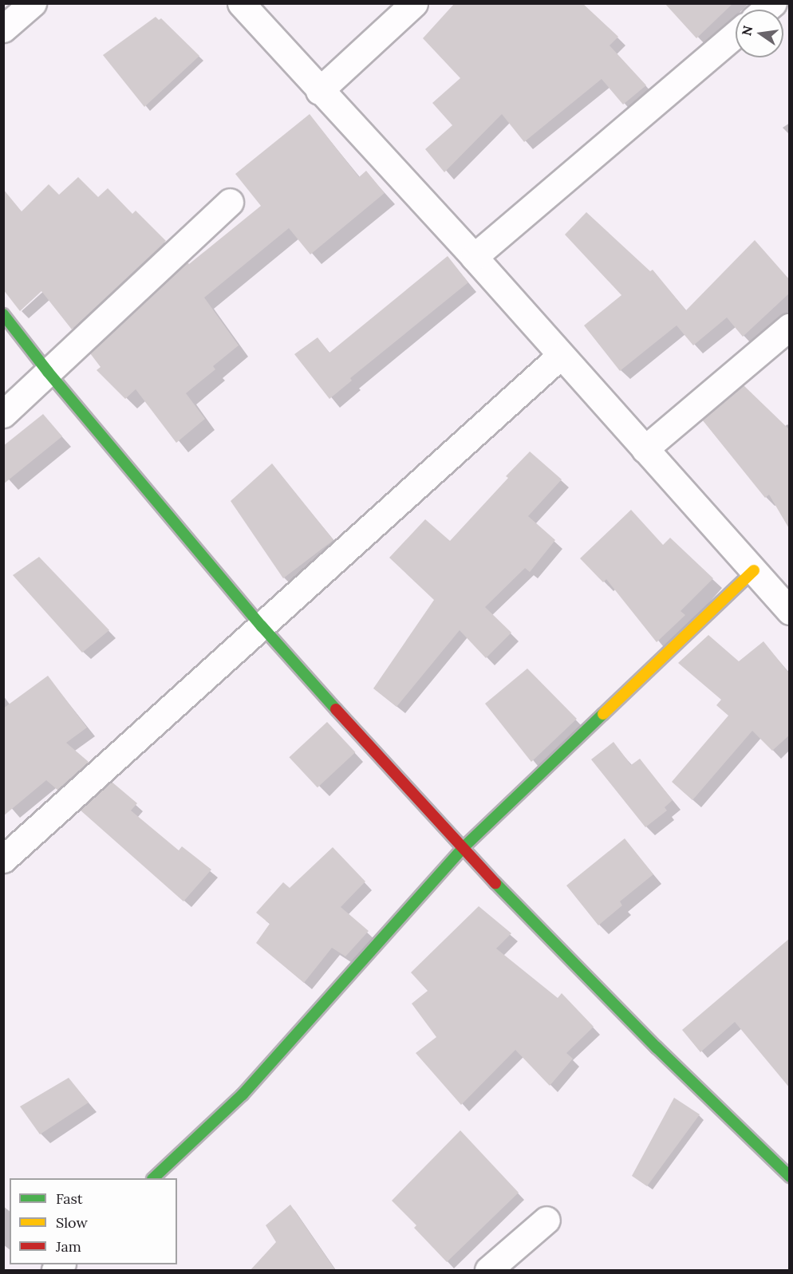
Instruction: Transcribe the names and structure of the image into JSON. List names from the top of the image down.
{
  "legend": ["Fast", "Slow", "Jam"],
  "north": "left"
}
